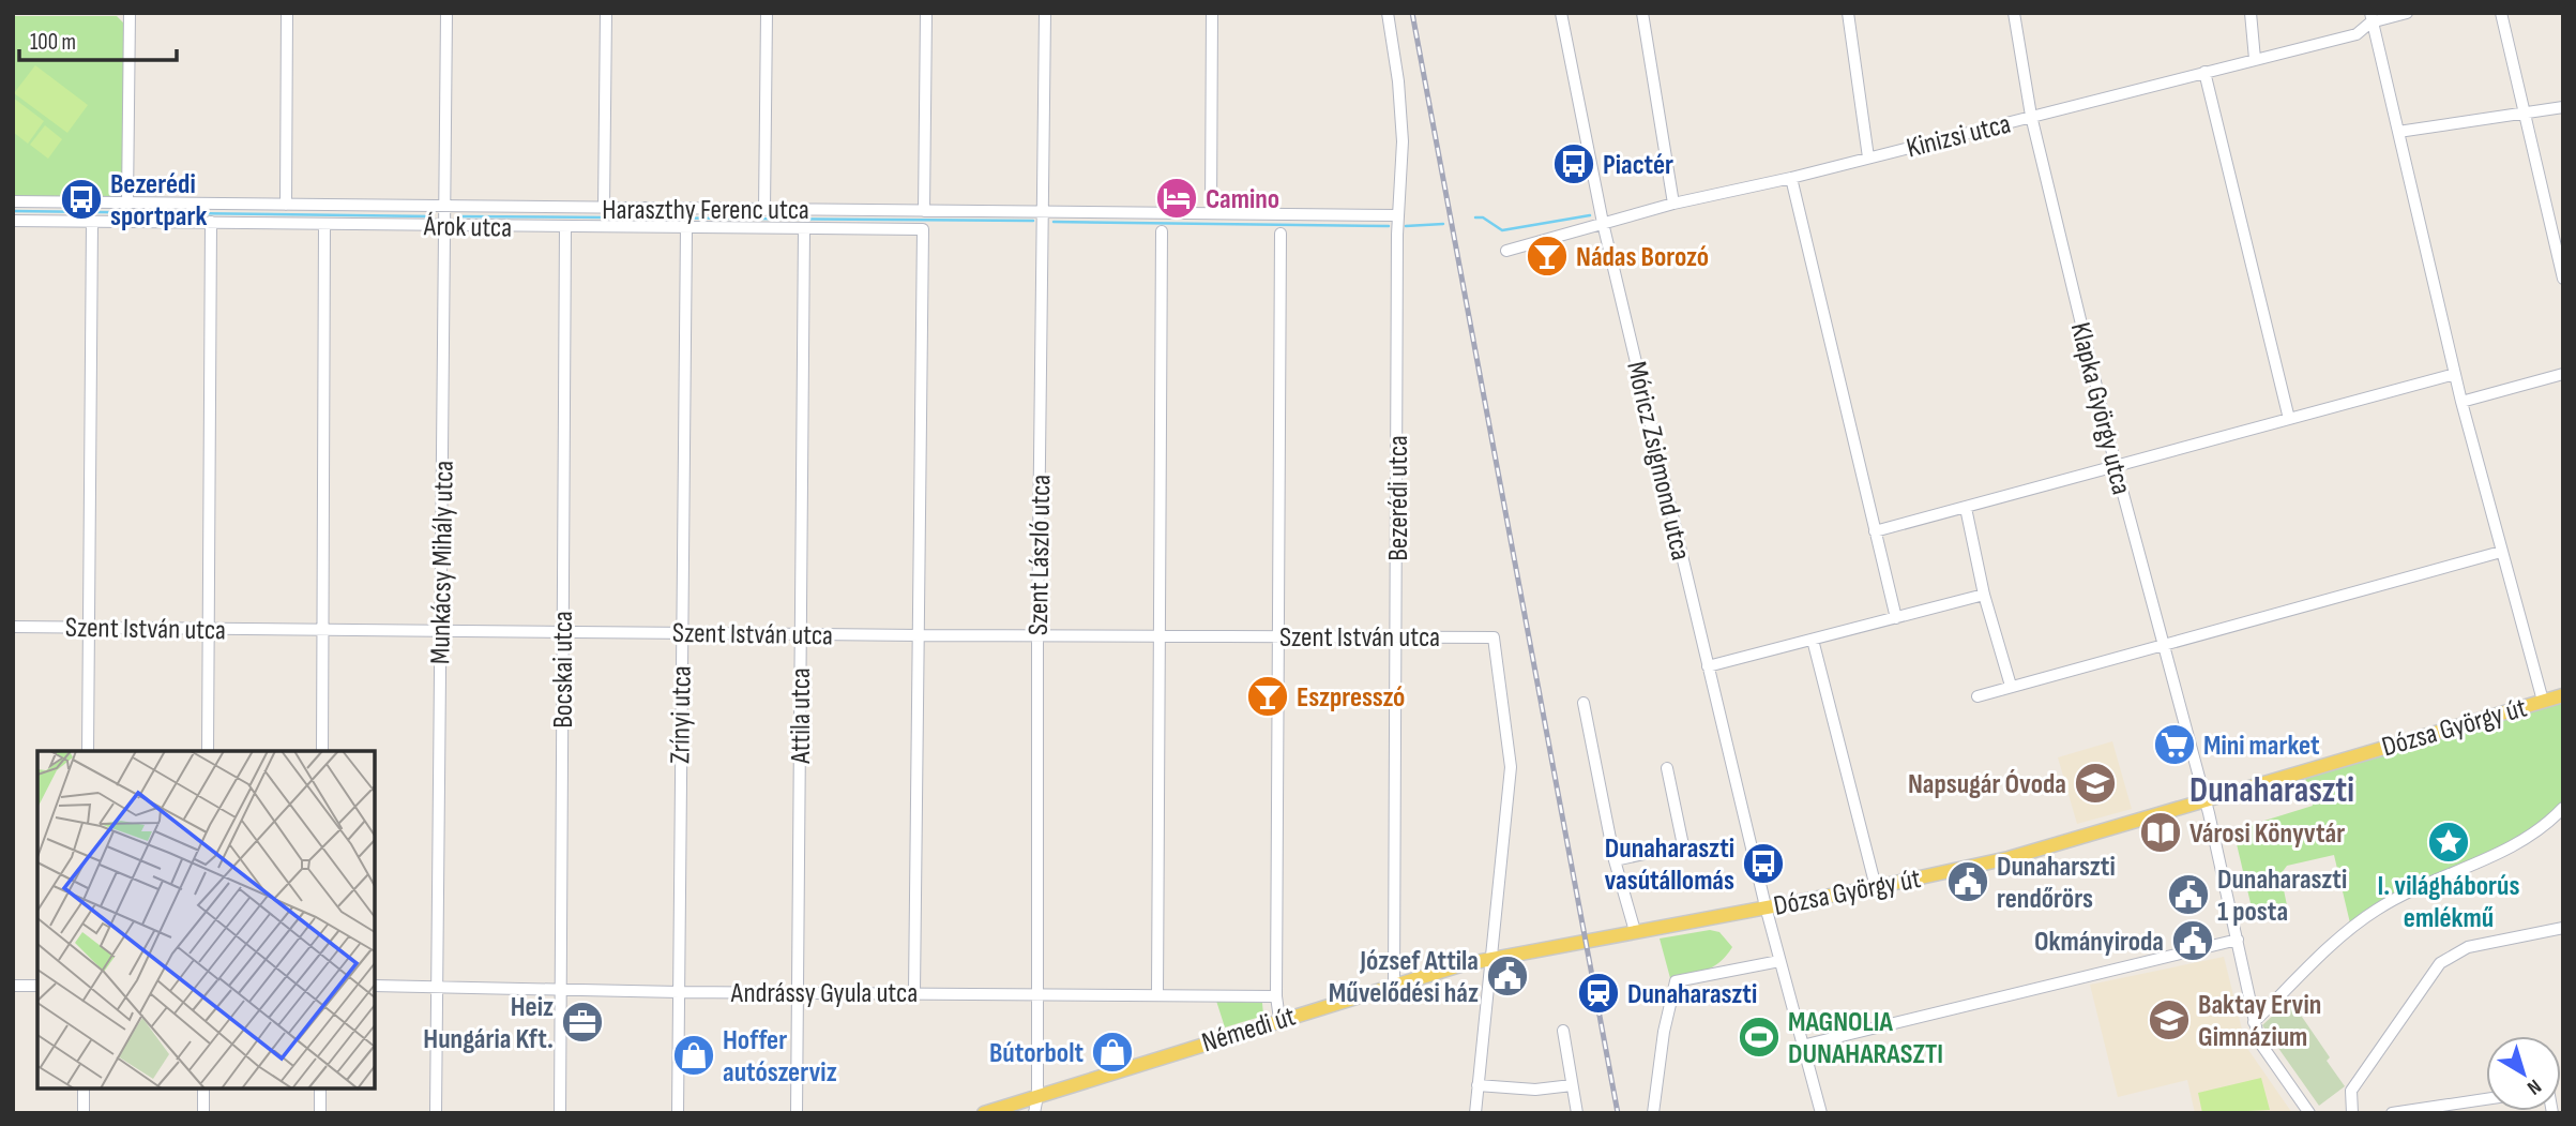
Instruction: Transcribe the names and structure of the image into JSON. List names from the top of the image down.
{
  "streets": {
    "main road": ["Dózsa György út", "Némedi út"],
    "street": [
      "Kinizsi utca",
      "Haraszthy Ferenc utca",
      "Árok utca",
      "Klapka György utca",
      "Móricz Zsigmond utca",
      "Bezerédi utca",
      "Szent László utca",
      "Munkácsy Mihály utca",
      "Szent István utca",
      "Bocskai utca",
      "Zrínyi utca",
      "Attila utca",
      "Andrássy Gyula utca"
    ]
  },
  "crossings": [
    ["Kinizsi utca", "Klapka György utca"],
    ["Kinizsi utca", "Móricz Zsigmond utca"],
    ["Haraszthy Ferenc utca", "Bezerédi utca"],
    ["Haraszthy Ferenc utca", "Szent László utca"],
    ["Haraszthy Ferenc utca", "Munkácsy Mihály utca"],
    ["Árok utca", "Munkácsy Mihály utca"],
    ["Árok utca", "Szent István utca"],
    ["Árok utca", "Bocskai utca"],
    ["Árok utca", "Zrínyi utca"],
    ["Árok utca", "Attila utca"],
    ["Klapka György utca", "Dózsa György út"],
    ["Móricz Zsigmond utca", "Dózsa György út"],
    ["Bezerédi utca", "Szent István utca"],
    ["Bezerédi utca", "Némedi út"],
    ["Szent László utca", "Szent István utca"],
    ["Szent László utca", "Andrássy Gyula utca"],
    ["Szent László utca", "Némedi út"],
    ["Munkácsy Mihály utca", "Szent István utca"],
    ["Munkácsy Mihály utca", "Andrássy Gyula utca"],
    ["Szent István utca", "Bocskai utca"],
    ["Szent István utca", "Zrínyi utca"],
    ["Szent István utca", "Attila utca"],
    ["Szent István utca", "Némedi út"],
    ["Bocskai utca", "Andrássy Gyula utca"],
    ["Zrínyi utca", "Andrássy Gyula utca"],
    ["Attila utca", "Andrássy Gyula utca"],
    ["Dózsa György út", "Némedi út"]
  ],
  "districts": ["Dunaharaszti"],
  "places": {
    "bus stop": ["Piactér", "Bezerédi sportpark", "Dunaharaszti vasútállomás"],
    "hotel": ["Camino"],
    "bar": ["Nádas Borozó", "Eszpresszó"],
    "supermarket": ["Mini market"],
    "school or university": ["Napsugár Óvoda", "Baktay Ervin Gimnázium"],
    "library": ["Városi Könyvtár"],
    "place": ["I. világháborús emlékmű"],
    "public building": [
      "Dunaharszti rendőrörs",
      "Dunaharaszti 1 posta",
      "Okmányiroda",
      "József Attila Művelődési ház"
    ],
    "station": ["Dunaharaszti"],
    "office": ["Heiz Hungária Kft."],
    "sports": ["MAGNOLIA DUNAHARASZTI"],
    "shop": ["Bútorbolt", "Hoffer autószerviz"]
  },
  "scale_bar": "100 m",
  "north": "bottom right"
}
